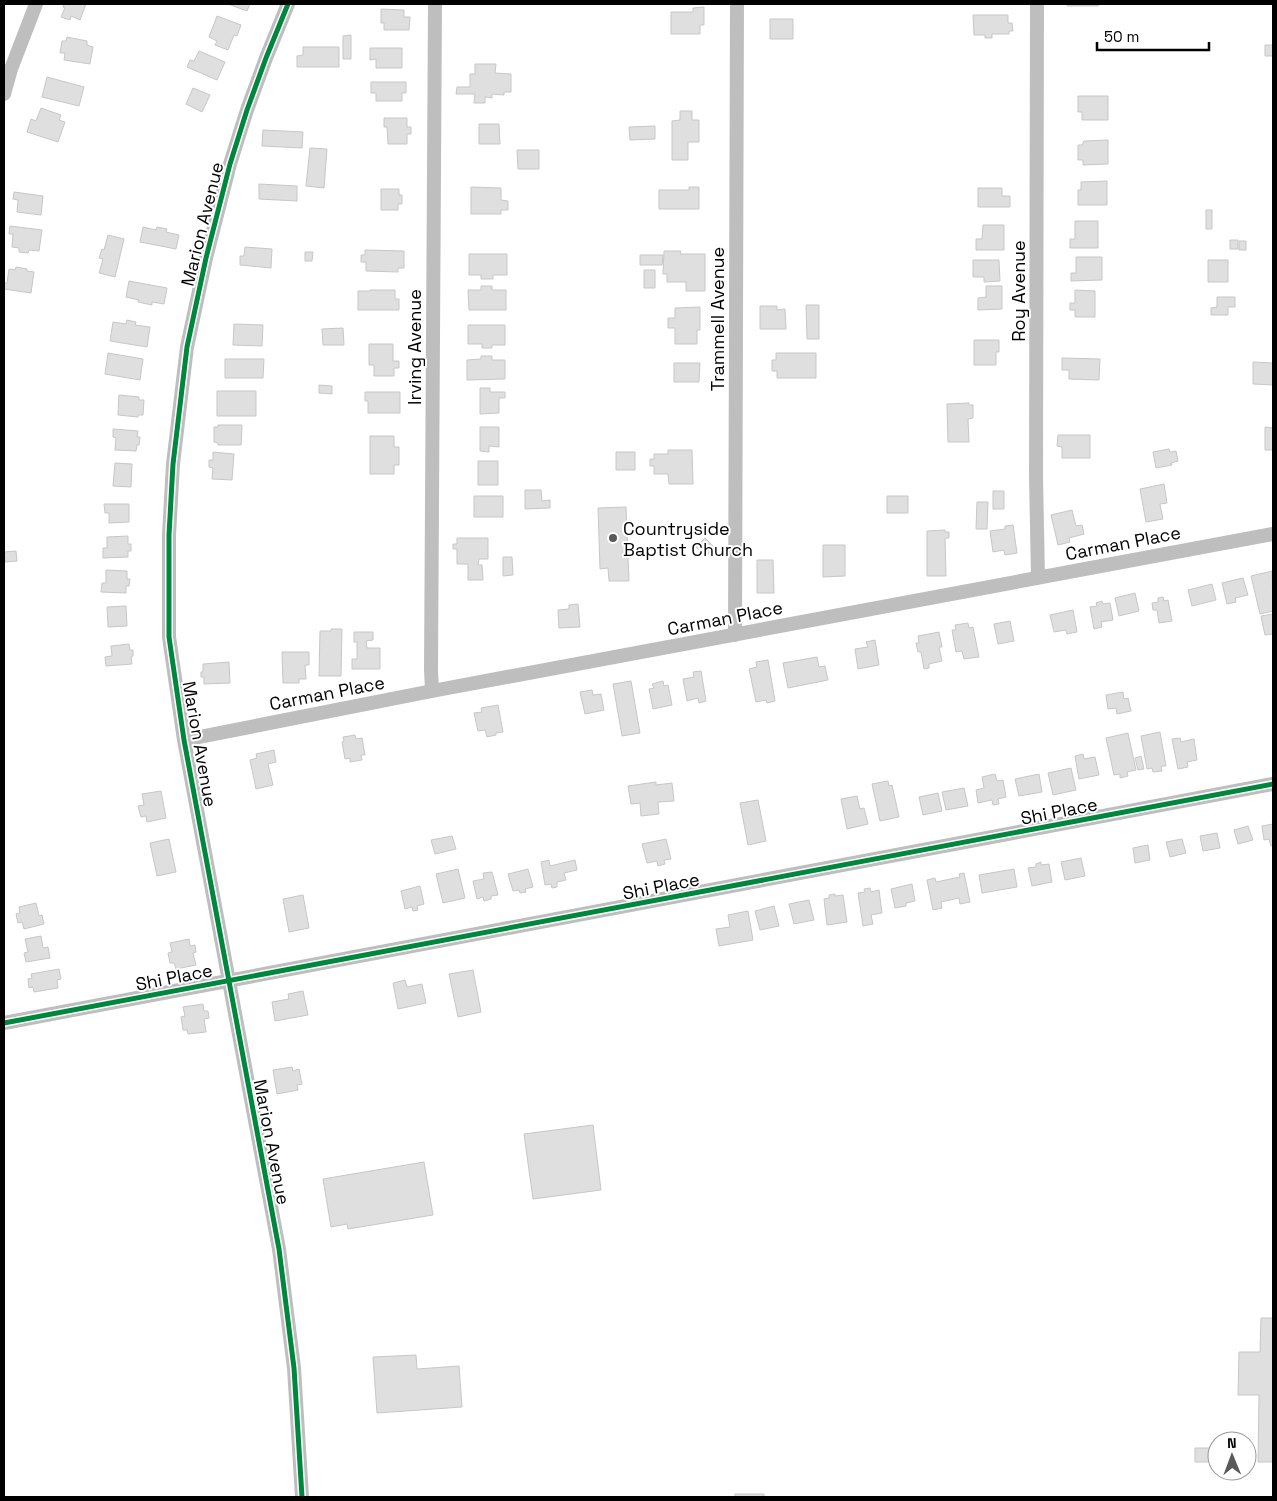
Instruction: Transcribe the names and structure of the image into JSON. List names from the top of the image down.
{
  "streets": {
    "street": [
      "Marion Avenue",
      "Roy Avenue",
      "Trammell Avenue",
      "Irving Avenue",
      "Carman Place",
      "Shi Place"
    ]
  },
  "crossings": [
    ["Marion Avenue", "Carman Place"],
    ["Marion Avenue", "Shi Place"],
    ["Roy Avenue", "Carman Place"],
    ["Trammell Avenue", "Carman Place"],
    ["Irving Avenue", "Carman Place"]
  ],
  "places": ["Countryside Baptist Church"],
  "scale_bar": "50 m",
  "north": "top"
}
